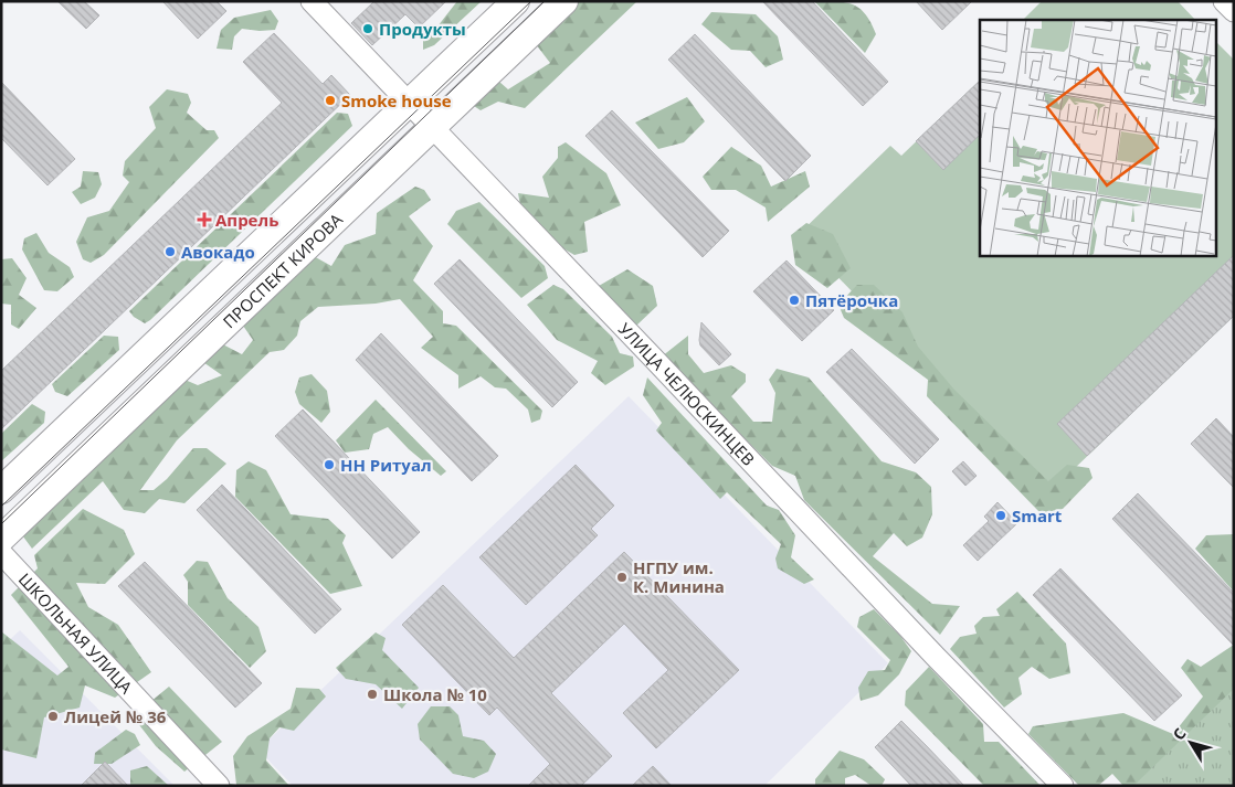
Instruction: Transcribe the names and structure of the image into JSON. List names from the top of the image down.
{
  "streets": {
    "street": ["ПРОСПЕКТ КИРОВА", "УЛИЦА ЧЕЛЮСКИНЦЕВ", "ШКОЛЬНАЯ УЛИЦА"]
  },
  "crossings": [
    ["ПРОСПЕКТ КИРОВА", "УЛИЦА ЧЕЛЮСКИНЦЕВ"]
  ],
  "places": {
    "other": [
      "Продукты",
      "Smoke house",
      "Авокадо",
      "Пятёрочка",
      "НН Ритуал",
      "Smart",
      "НГПУ им. К. Минина",
      "Школа № 10",
      "Лицей № 36"
    ],
    "health": ["Апрель"]
  },
  "north": "top left"
}
